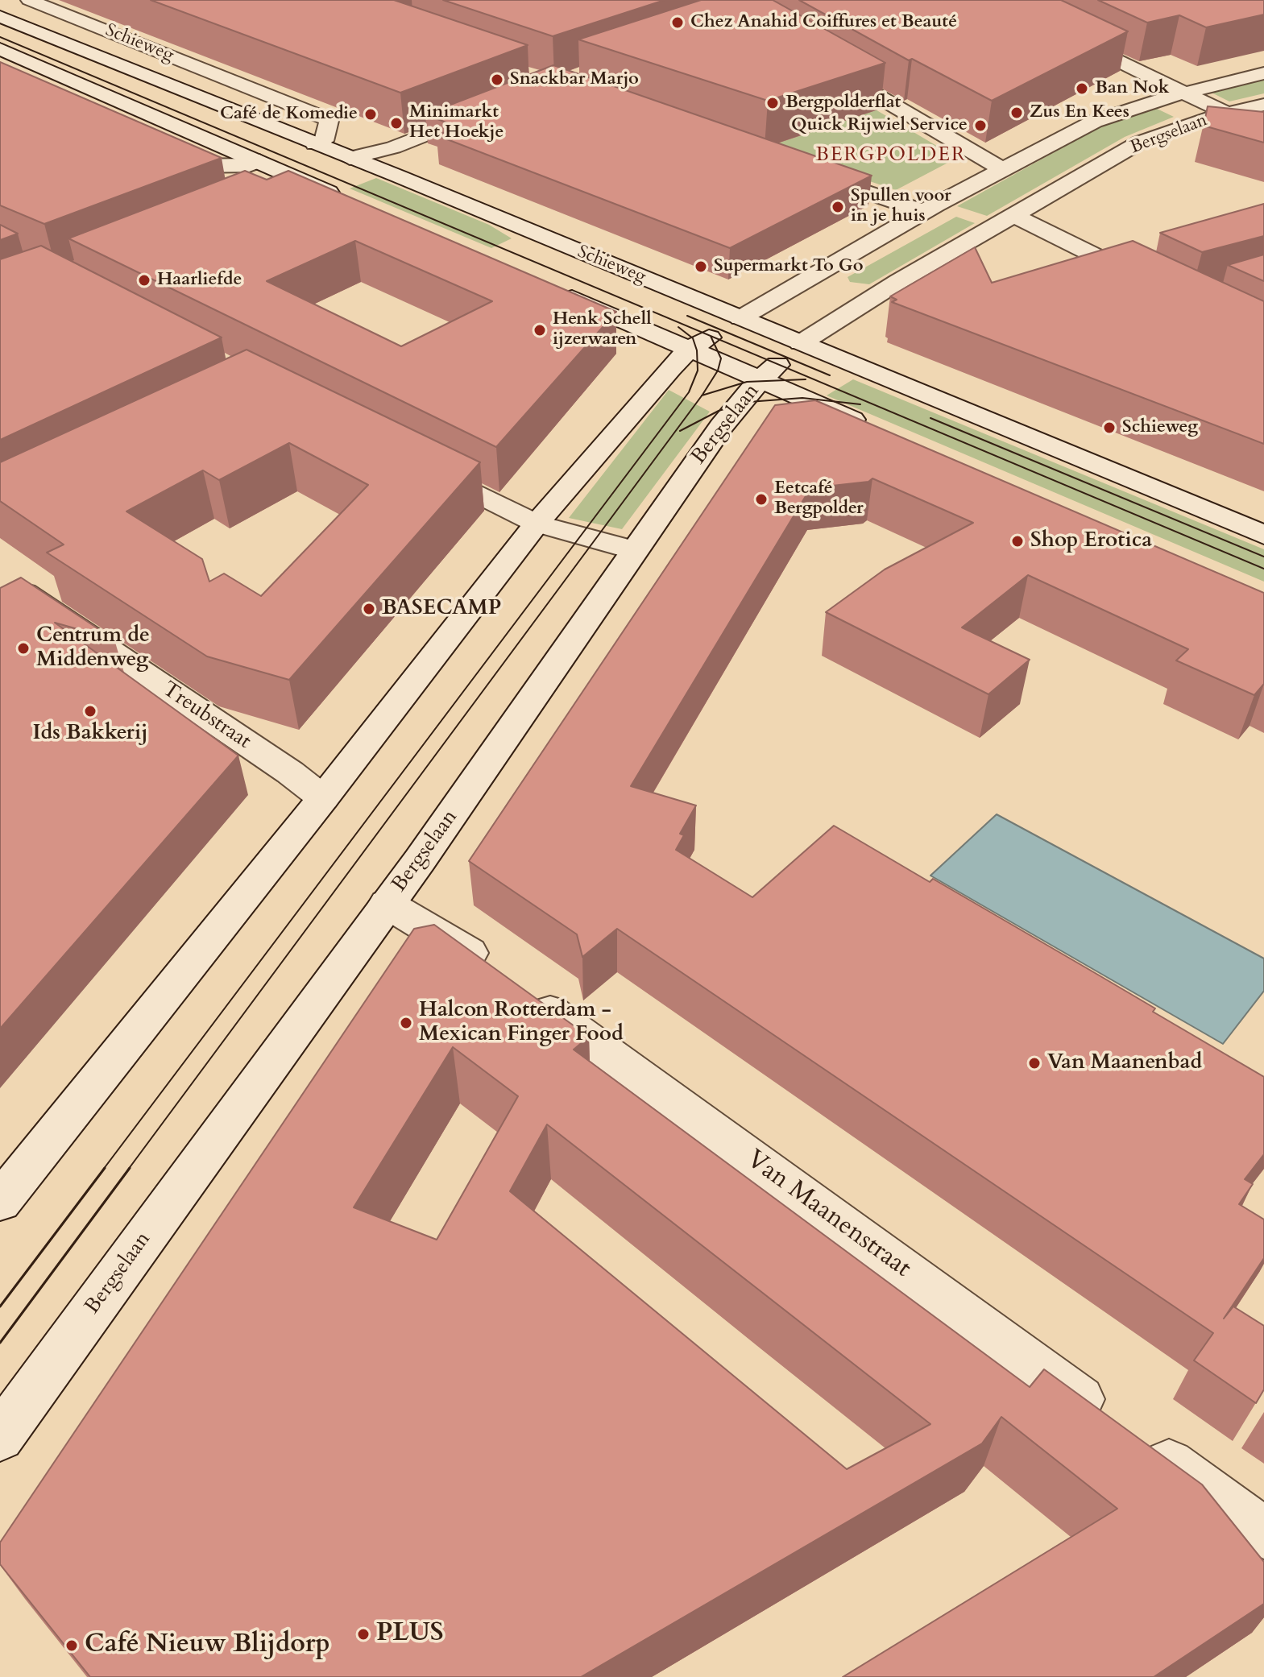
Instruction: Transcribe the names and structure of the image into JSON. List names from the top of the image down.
{
  "streets": {
    "street": [
      "Schieweg",
      "Bergselaan",
      "Treubstraat",
      "Van Maanenstraat"
    ]
  },
  "crossings": [
    ["Schieweg", "Bergselaan"],
    ["Bergselaan", "Treubstraat"],
    ["Bergselaan", "Van Maanenstraat"]
  ],
  "districts": ["BERGPOLDER"],
  "places": [
    "Chez Anahid Coiffures et Beauté",
    "Snackbar Marjo",
    "Ban Nok",
    "Bergpolderflat",
    "Zus En Kees",
    "Café de Komedie",
    "Minimarkt Het Hoekje",
    "Quick Rijwiel Service",
    "Spullen voor in je huis",
    "Supermarkt To Go",
    "Haarliefde",
    "Henk Schell ijzerwaren",
    "Schieweg",
    "Eetcafé Bergpolder",
    "Shop Erotica",
    "BASECAMP",
    "Centrum de Middenweg",
    "Ids Bakkerij",
    "Halcon Rotterdam - Mexican Finger Food",
    "Van Maanenbad",
    "PLUS",
    "Café Nieuw Blijdorp"
  ]
}
